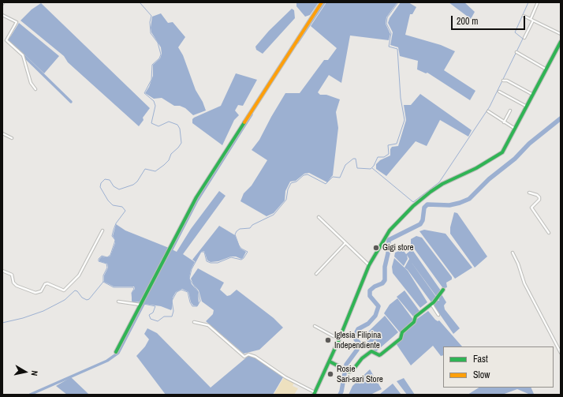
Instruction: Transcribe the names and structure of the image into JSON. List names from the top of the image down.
{
  "places": ["Gigi store", "Iglesia Filipina Independiente", "Rosie Sari-sari Store"],
  "legend": ["Fast", "Slow"],
  "scale_bar": "200 m",
  "north": "right"
}
